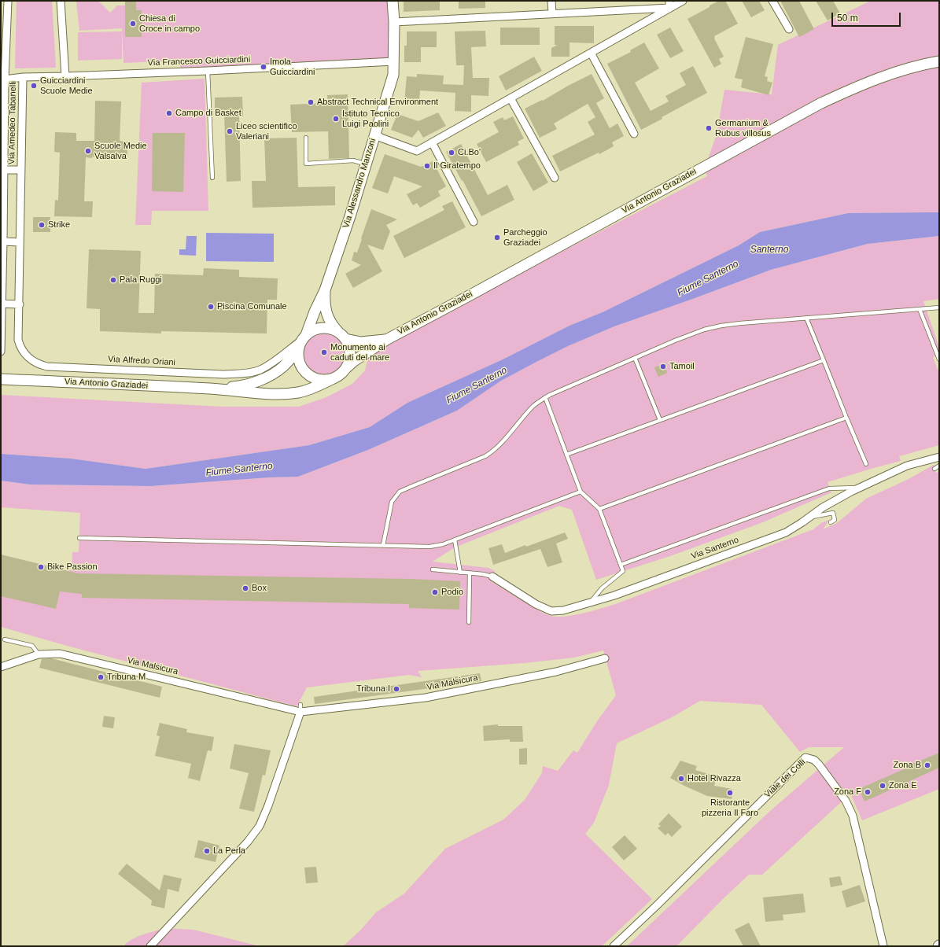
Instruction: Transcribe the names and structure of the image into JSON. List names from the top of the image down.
{
  "streets": {
    "street": [
      "Via Francesco Guicciardini",
      "Via Amedeo Tabanelli",
      "Via Alessandro Manzoni",
      "Via Antonio Graziadei",
      "Via Alfredo Oriani",
      "Via Santerno",
      "Via Malsicura",
      "Viale dei Colli"
    ]
  },
  "crossings": [
    ["Via Francesco Guicciardini", "Via Amedeo Tabanelli"],
    ["Via Francesco Guicciardini", "Via Alessandro Manzoni"],
    ["Via Amedeo Tabanelli", "Via Alfredo Oriani"],
    ["Via Alessandro Manzoni", "Via Antonio Graziadei"],
    ["Via Alessandro Manzoni", "Via Alfredo Oriani"],
    ["Via Antonio Graziadei", "Via Alfredo Oriani"]
  ],
  "water": ["Santerno", "Fiume Santerno"],
  "places": [
    "Chiesa di Croce in campo",
    "Imola Guicciardini",
    "Guicciardini Scuole Medie",
    "Abstract Technical Environment",
    "Campo di Basket",
    "Istituto Tecnico Luigi Paolini",
    "Germanium & Rubus villosus",
    "Liceo scientifico Valeriani",
    "Scuole Medie Valsalva",
    "Ci.Bo'",
    "Il Giratempo",
    "Strike",
    "Parcheggio Graziadei",
    "Pala Ruggi",
    "Piscina Comunale",
    "Monumento ai caduti del mare",
    "Tamoil",
    "Bike Passion",
    "Box",
    "Podio",
    "Tribuna M",
    "Tribuna I",
    "Zona B",
    "Hotel Rivazza",
    "Zona E",
    "Zona F",
    "Ristorante pizzeria Il Faro",
    "La Perla"
  ],
  "scale_bar": "50 m"
}
